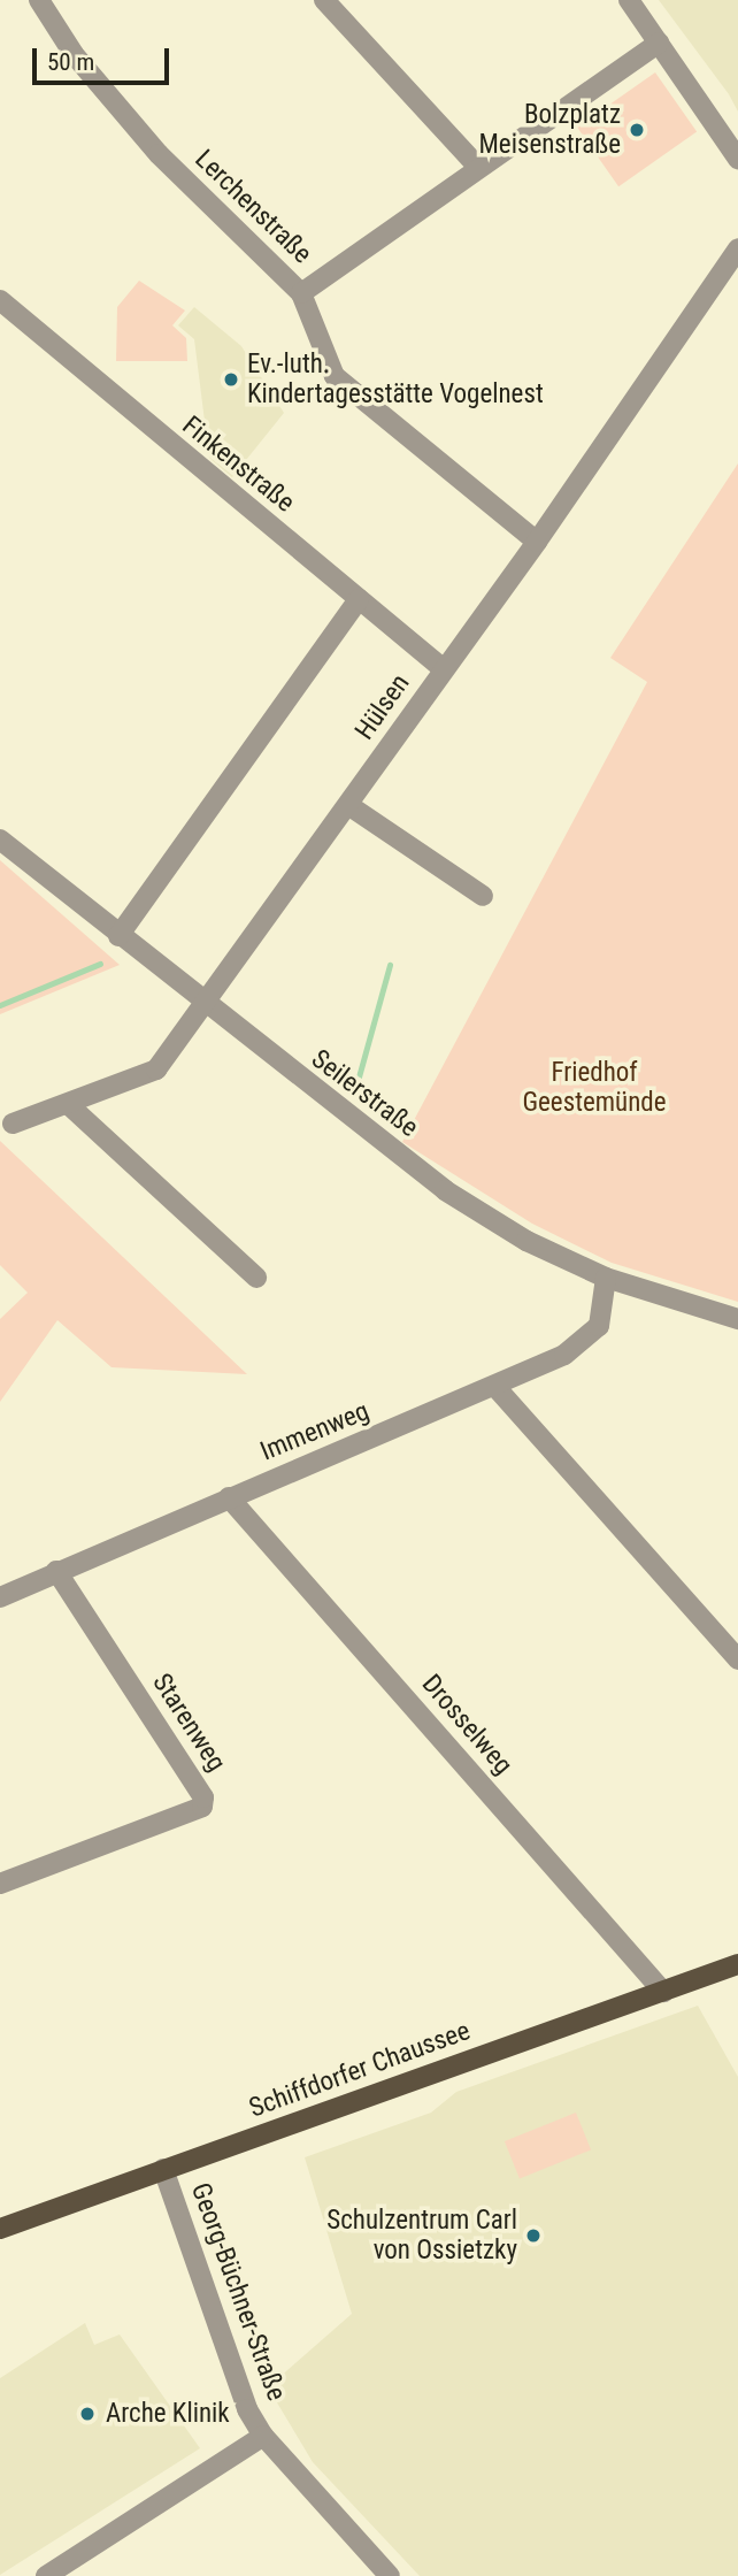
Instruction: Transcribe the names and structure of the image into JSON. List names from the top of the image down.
{
  "streets": {
    "main road": ["Schiffdorfer Chaussee"],
    "street": [
      "Lerchenstraße",
      "Finkenstraße",
      "Hülsen",
      "Seilerstraße",
      "Immenweg",
      "Starenweg",
      "Drosselweg",
      "Georg-Büchner-Straße"
    ]
  },
  "crossings": [
    ["Lerchenstraße", "Hülsen"],
    ["Finkenstraße", "Hülsen"],
    ["Hülsen", "Seilerstraße"],
    ["Seilerstraße", "Immenweg"],
    ["Immenweg", "Starenweg"],
    ["Immenweg", "Drosselweg"],
    ["Drosselweg", "Schiffdorfer Chaussee"],
    ["Schiffdorfer Chaussee", "Georg-Büchner-Straße"]
  ],
  "parks": ["Friedhof Geestemünde"],
  "places": [
    "Bolzplatz Meisenstraße",
    "Ev.-luth. Kindertagesstätte Vogelnest",
    "Schulzentrum Carl von Ossietzky",
    "Arche Klinik"
  ],
  "scale_bar": "50 m"
}
